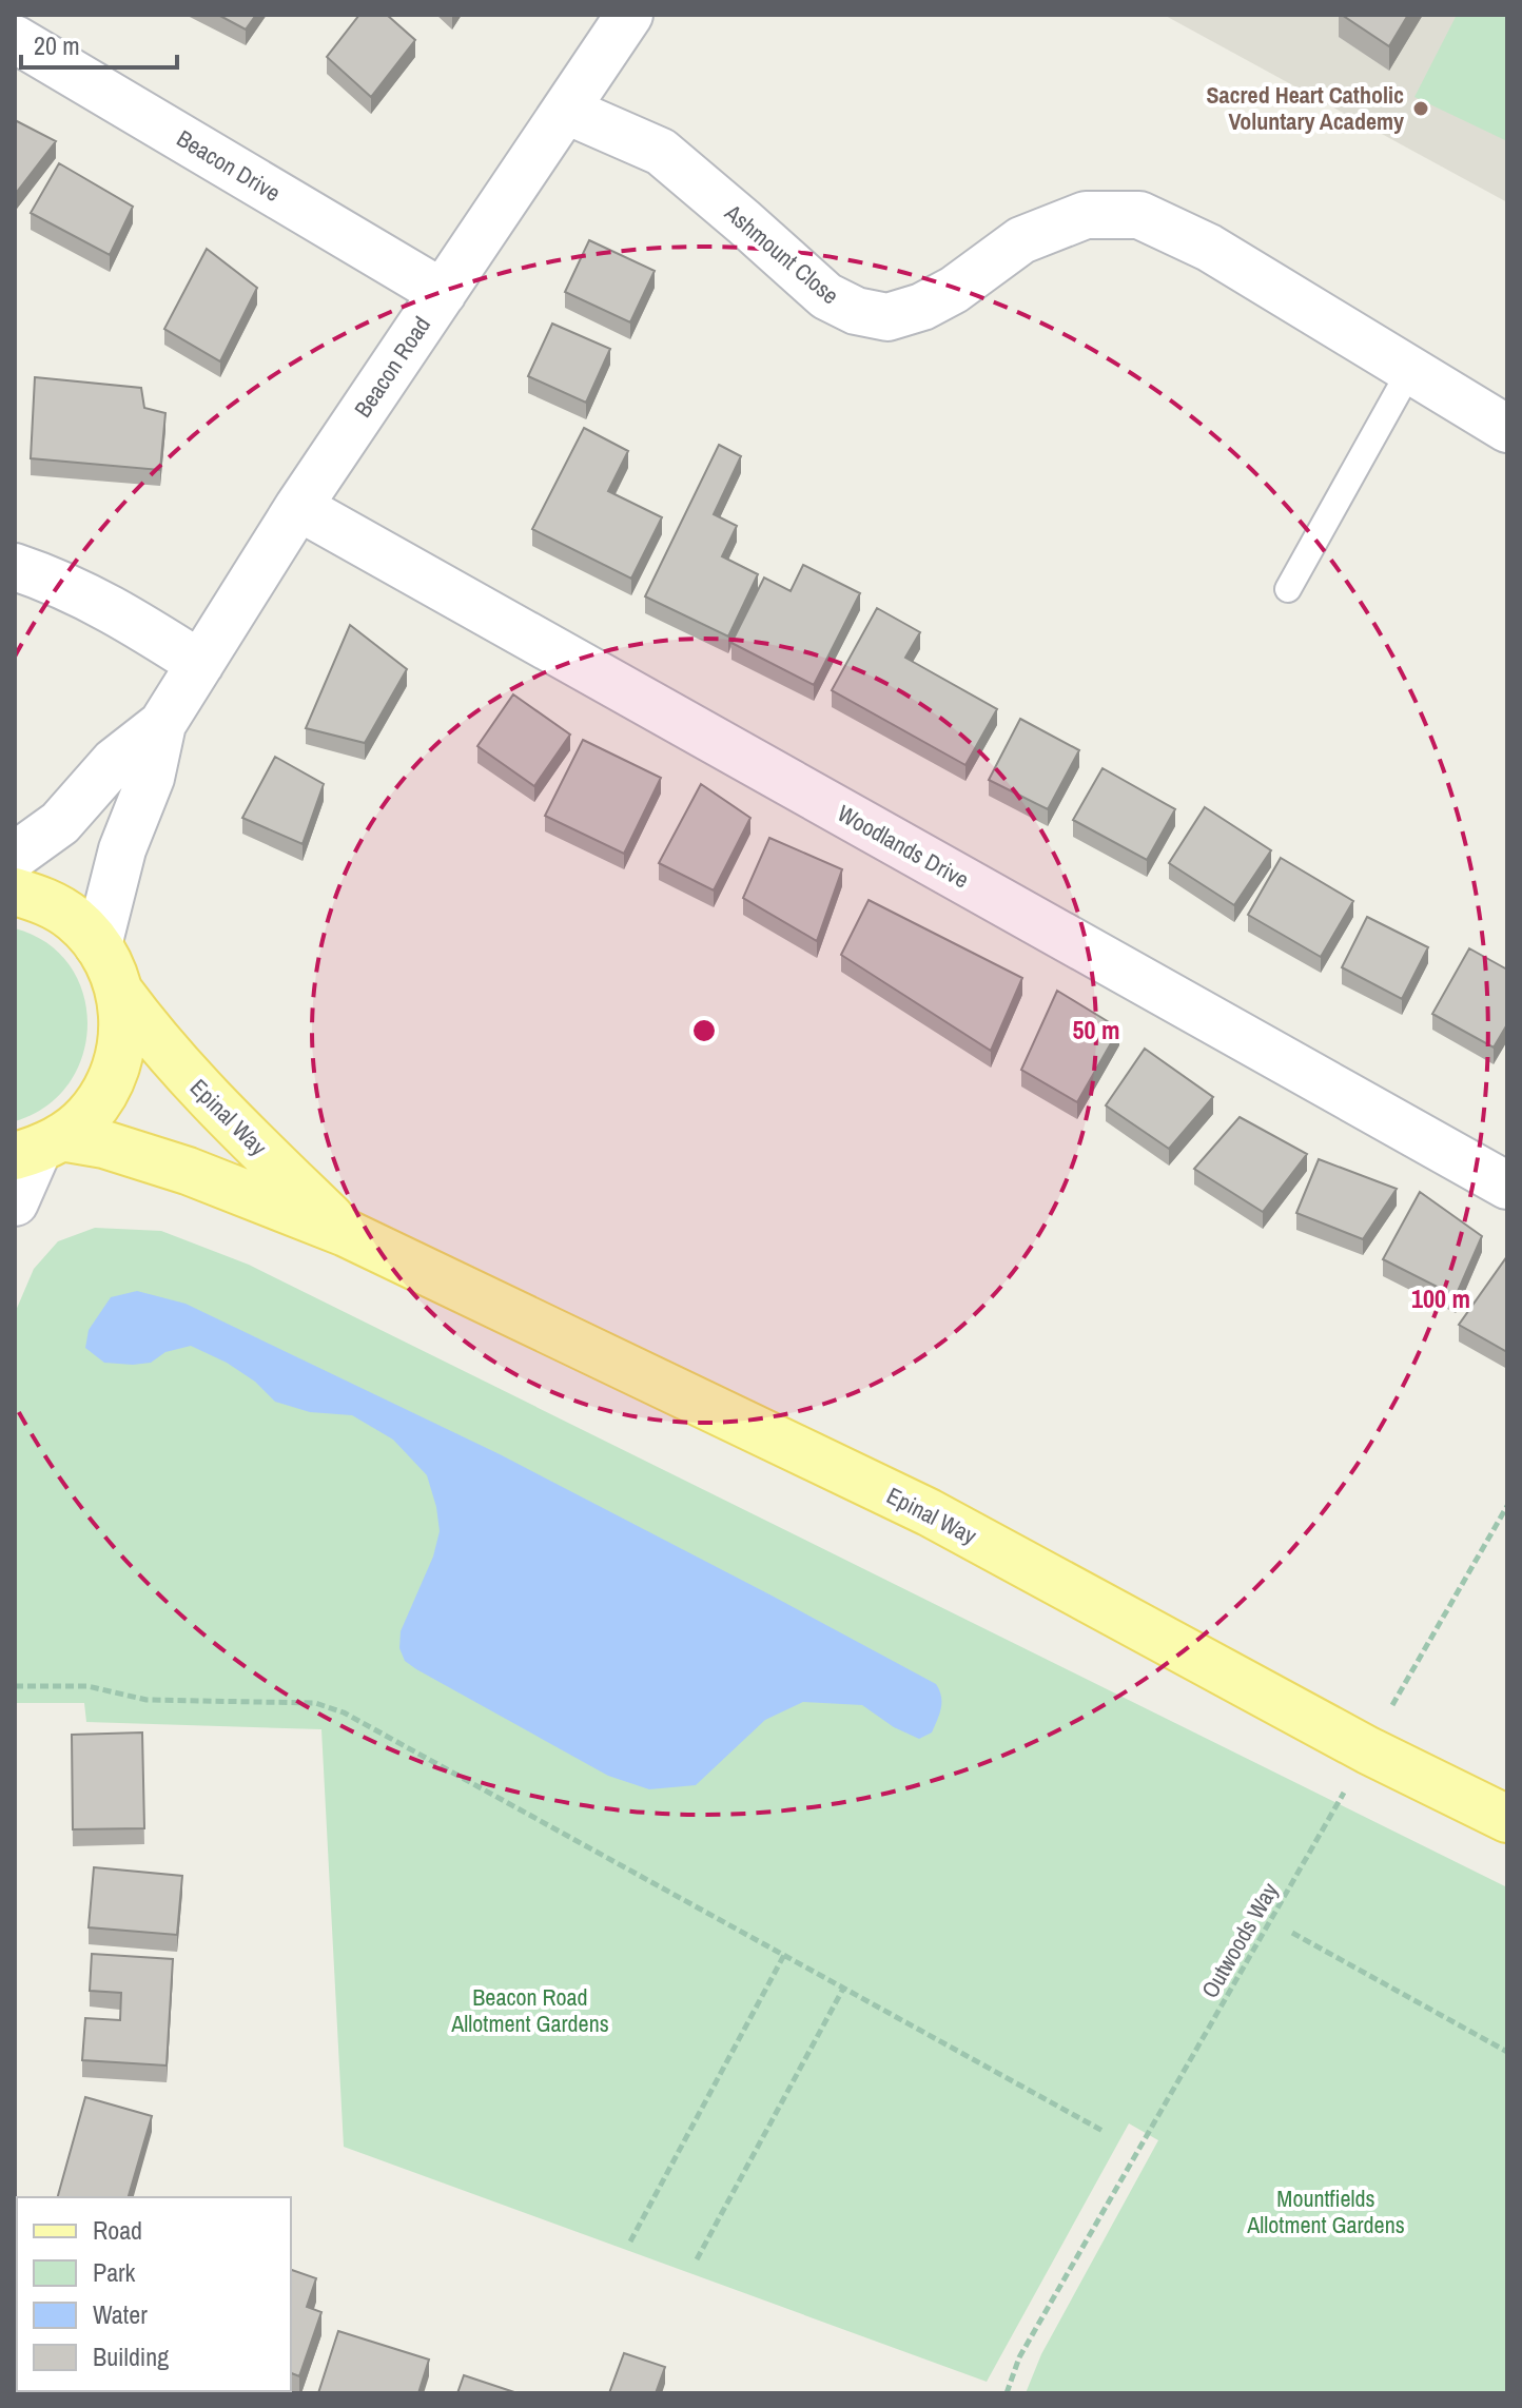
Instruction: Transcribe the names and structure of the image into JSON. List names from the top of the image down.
{
  "streets": {
    "main road": ["Epinal Way"],
    "street": [
      "Beacon Drive",
      "Ashmount Close",
      "Beacon Road",
      "Woodlands Drive"
    ],
    "path": ["Outwoods Way"]
  },
  "crossings": [
    ["Beacon Drive", "Beacon Road"],
    ["Ashmount Close", "Beacon Road"],
    ["Beacon Road", "Woodlands Drive"],
    ["Epinal Way", "Outwoods Way"]
  ],
  "parks": ["Beacon Road Allotment Gardens", "Mountfields Allotment Gardens"],
  "places": ["Sacred Heart Catholic Voluntary Academy"],
  "legend": [
    "Road",
    "Park",
    "Water",
    "Building"
  ],
  "scale_bar": "20 m",
  "rings": ["50 m", "100 m"]
}
